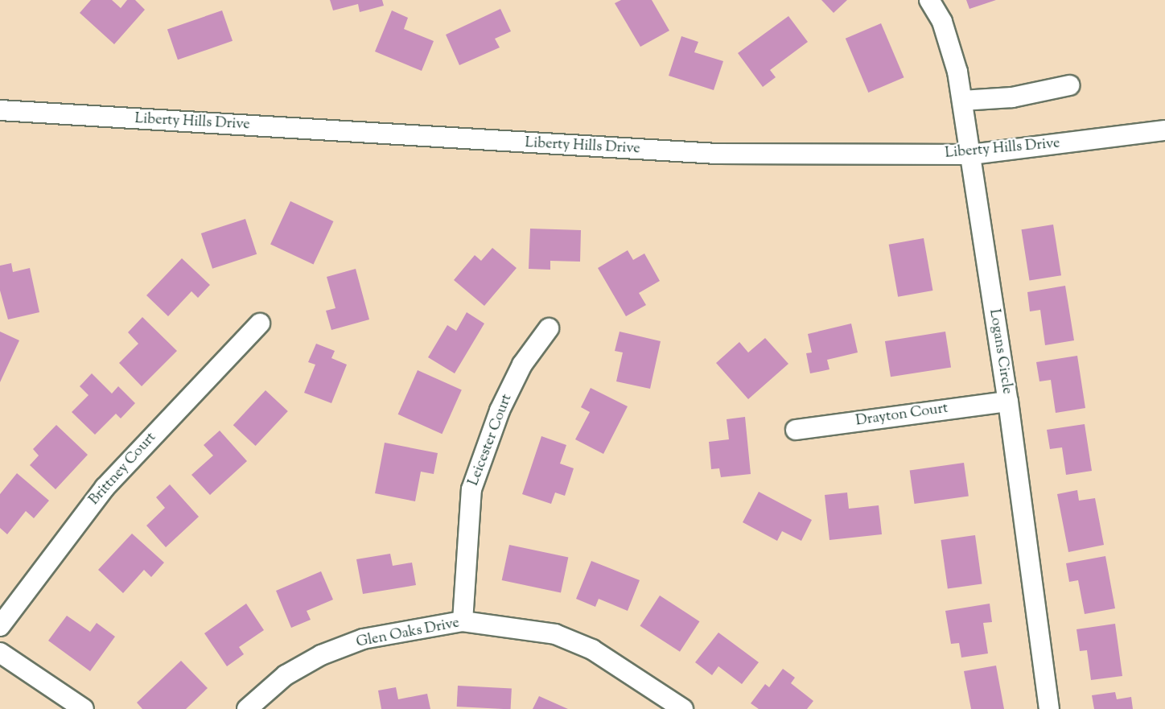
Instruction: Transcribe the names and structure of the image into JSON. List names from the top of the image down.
{
  "streets": {
    "street": [
      "Liberty Hills Drive",
      "Logans Circle",
      "Drayton Court",
      "Leicester Court",
      "Brittney Court",
      "Glen Oaks Drive"
    ]
  },
  "crossings": [
    ["Liberty Hills Drive", "Logans Circle"],
    ["Logans Circle", "Drayton Court"],
    ["Leicester Court", "Glen Oaks Drive"]
  ]
}
